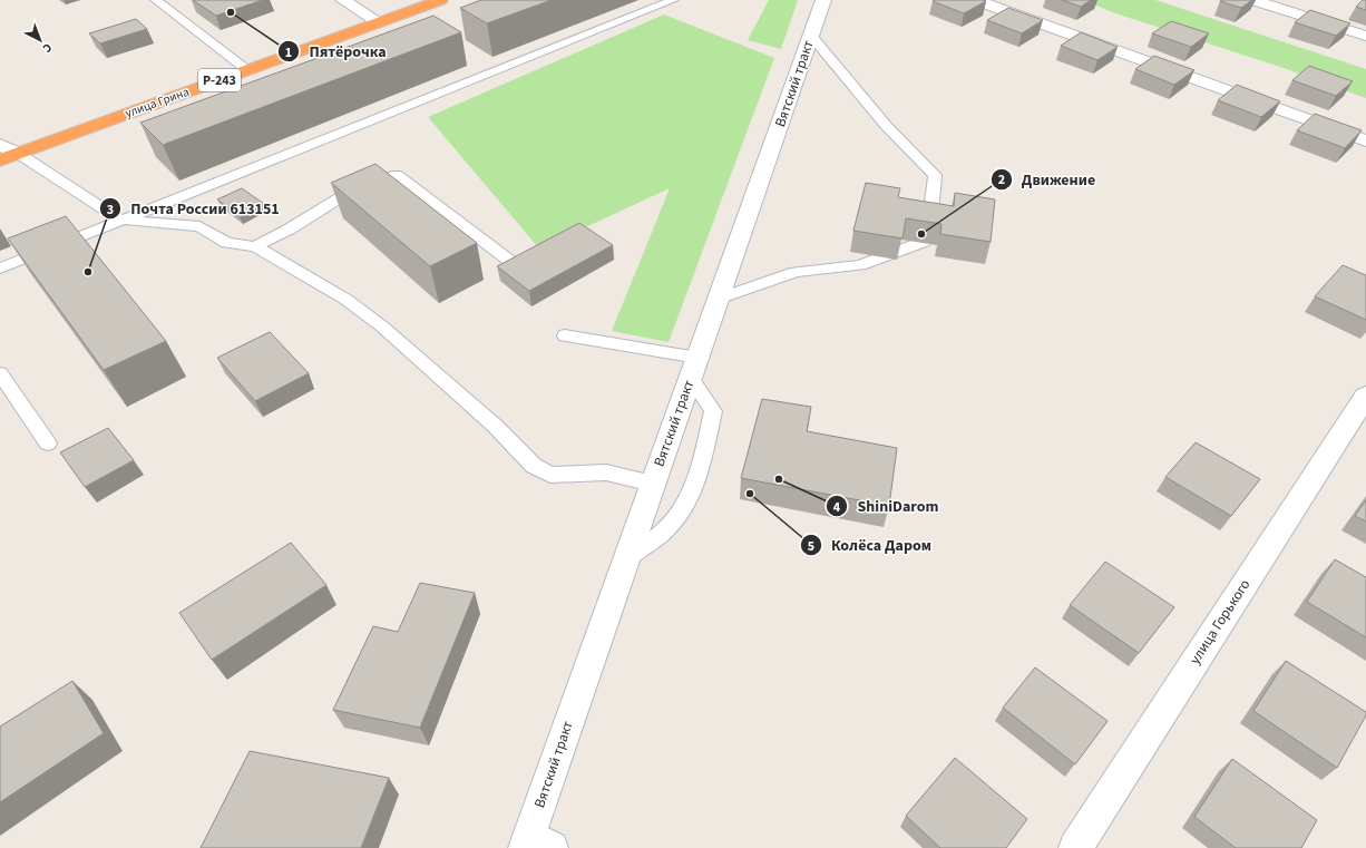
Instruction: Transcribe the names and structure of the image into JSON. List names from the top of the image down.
{
  "streets": {
    "highway": ["Р-243", "улица Грина"],
    "street": ["Вятский тракт", "улица Горького"]
  },
  "places": [
    "Пятёрочка",
    "Движение",
    "Почта России 613151",
    "ShiniDarom",
    "Колёса Даром"
  ],
  "north": "bottom right"
}
